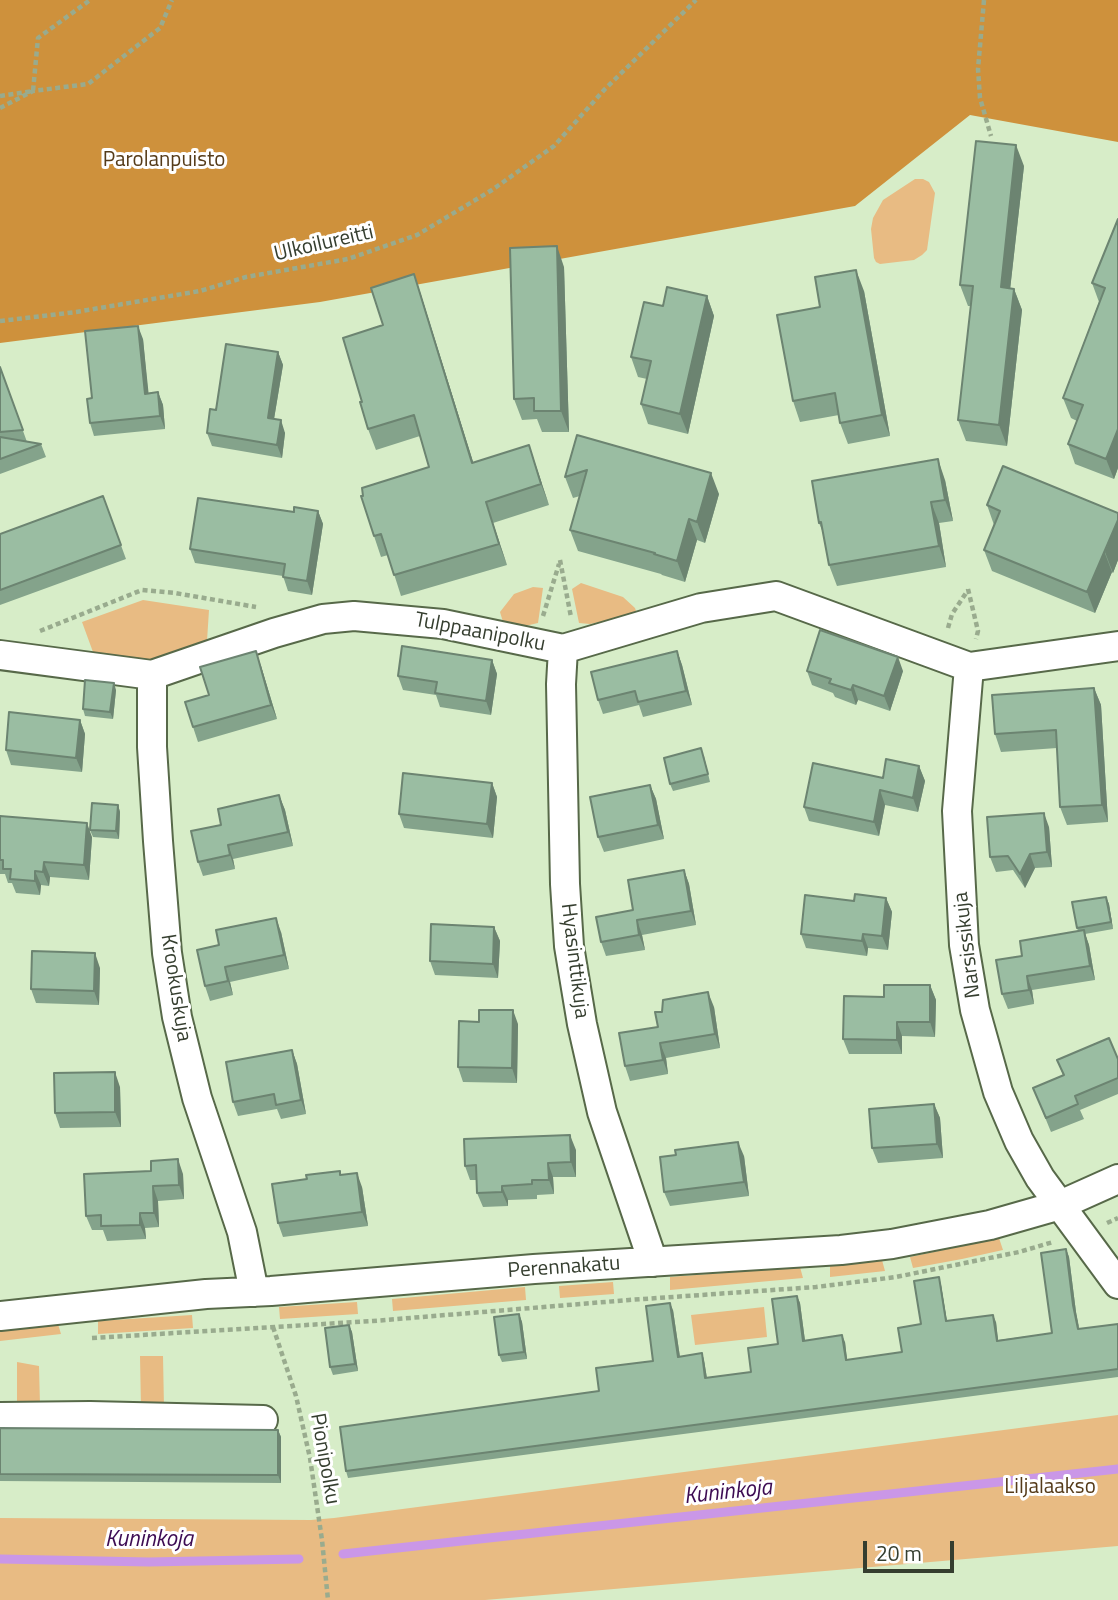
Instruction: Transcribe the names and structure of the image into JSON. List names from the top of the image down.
{
  "streets": {
    "street": [
      "Tulppaanipolku",
      "Narsissikuja",
      "Hyasinttikuja",
      "Krookuskuja",
      "Perennakatu"
    ],
    "path": ["Ulkoilureitti", "Pionipolku"]
  },
  "crossings": [
    ["Tulppaanipolku", "Narsissikuja"],
    ["Tulppaanipolku", "Hyasinttikuja"],
    ["Tulppaanipolku", "Krookuskuja"],
    ["Narsissikuja", "Perennakatu"],
    ["Hyasinttikuja", "Perennakatu"],
    ["Krookuskuja", "Perennakatu"]
  ],
  "water": ["Kuninkoja"],
  "parks": ["Parolanpuisto", "Liljalaakso"],
  "scale_bar": "20 m"
}
